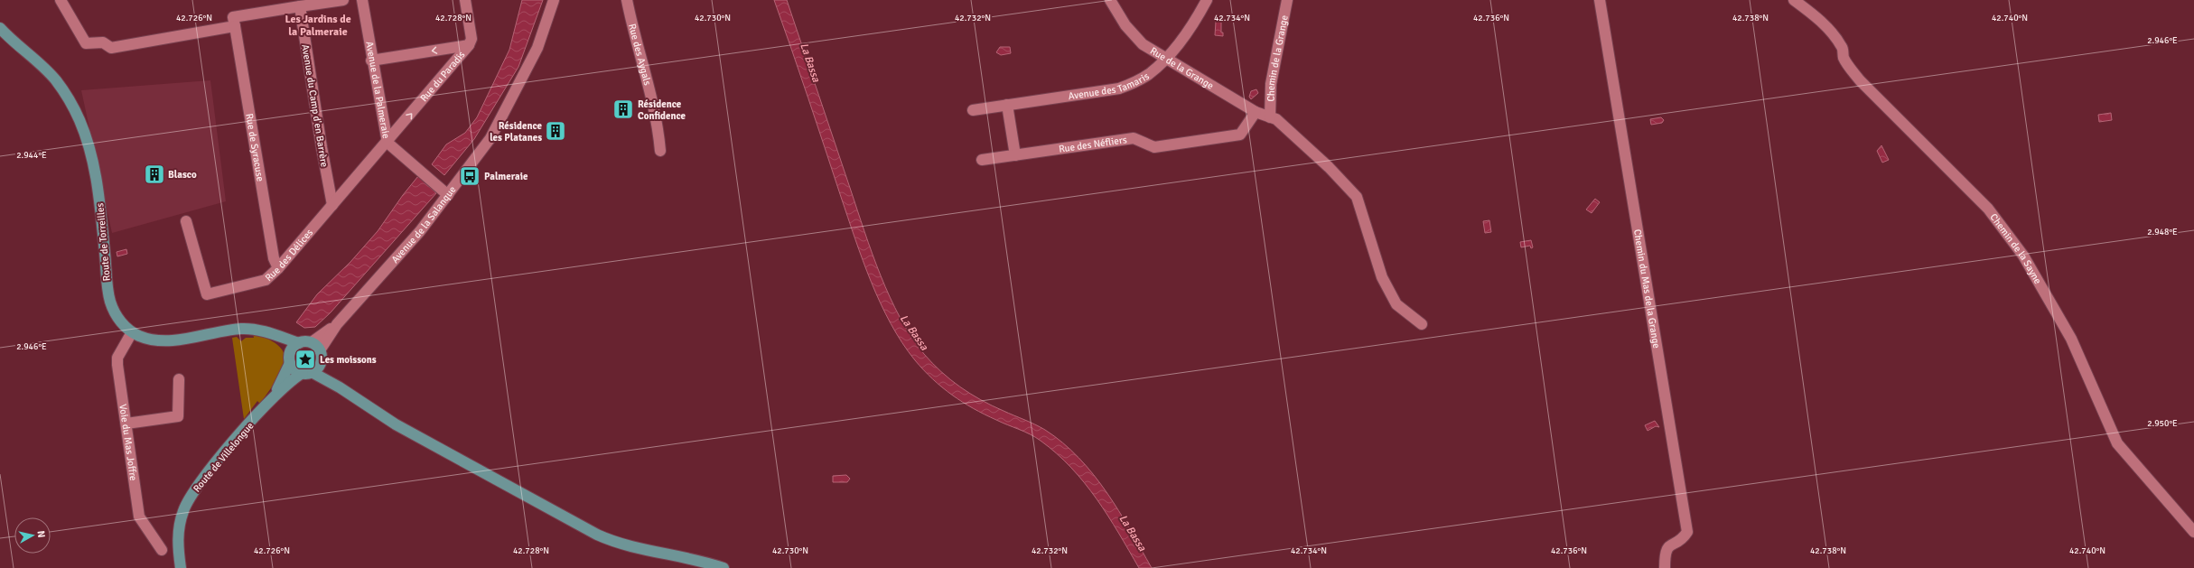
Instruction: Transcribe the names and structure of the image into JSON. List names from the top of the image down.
{
  "streets": {
    "main road": ["Route de Torreilles", "Route de Villelongue"],
    "street": [
      "Rue des Aygals",
      "Chemin de la Grange",
      "Rue de la Grange",
      "Rue du Paradis",
      "Avenue des Tamaris",
      "Avenue de la Palmeraie",
      "Avenue du Camp d'en Barrère",
      "Rue des Néfliers",
      "Rue de Syracuse",
      "Avenue de la Salanque",
      "Chemin de la Sayne",
      "Rue des Délices",
      "Chemin du Mas de la Grange",
      "Voie du Mas Joffre"
    ]
  },
  "crossings": [
    ["Chemin de la Grange", "Rue de la Grange"],
    ["Rue de la Grange", "Avenue des Tamaris"],
    ["Rue de la Grange", "Rue des Néfliers"],
    ["Rue du Paradis", "Avenue de la Palmeraie"],
    ["Rue du Paradis", "Rue des Délices"],
    ["Avenue de la Palmeraie", "Avenue de la Salanque"],
    ["Avenue de la Palmeraie", "Rue des Délices"],
    ["Avenue du Camp d'en Barrère", "Rue des Délices"],
    ["Rue de Syracuse", "Rue des Délices"],
    ["Avenue de la Salanque", "Route de Torreilles"],
    ["Avenue de la Salanque", "Route de Villelongue"],
    ["Route de Torreilles", "Voie du Mas Joffre"],
    ["Route de Torreilles", "Route de Villelongue"]
  ],
  "one_way": ["Rue du Paradis"],
  "districts": ["Les Jardins de la Palmeraie"],
  "water": ["La Bassa"],
  "places": {
    "building": ["Résidence Confidence", "Résidence les Platanes", "Blasco"],
    "bus stop": ["Palmeraie"],
    "place": ["Les moissons"]
  },
  "north": "right",
  "coordinates": [
    "42.726°N",
    "42.728°N",
    "42.730°N",
    "42.732°N",
    "42.734°N",
    "42.736°N",
    "42.738°N",
    "42.740°N",
    "2.946°E",
    "2.944°E",
    "2.948°E",
    "2.950°E"
  ]
}
